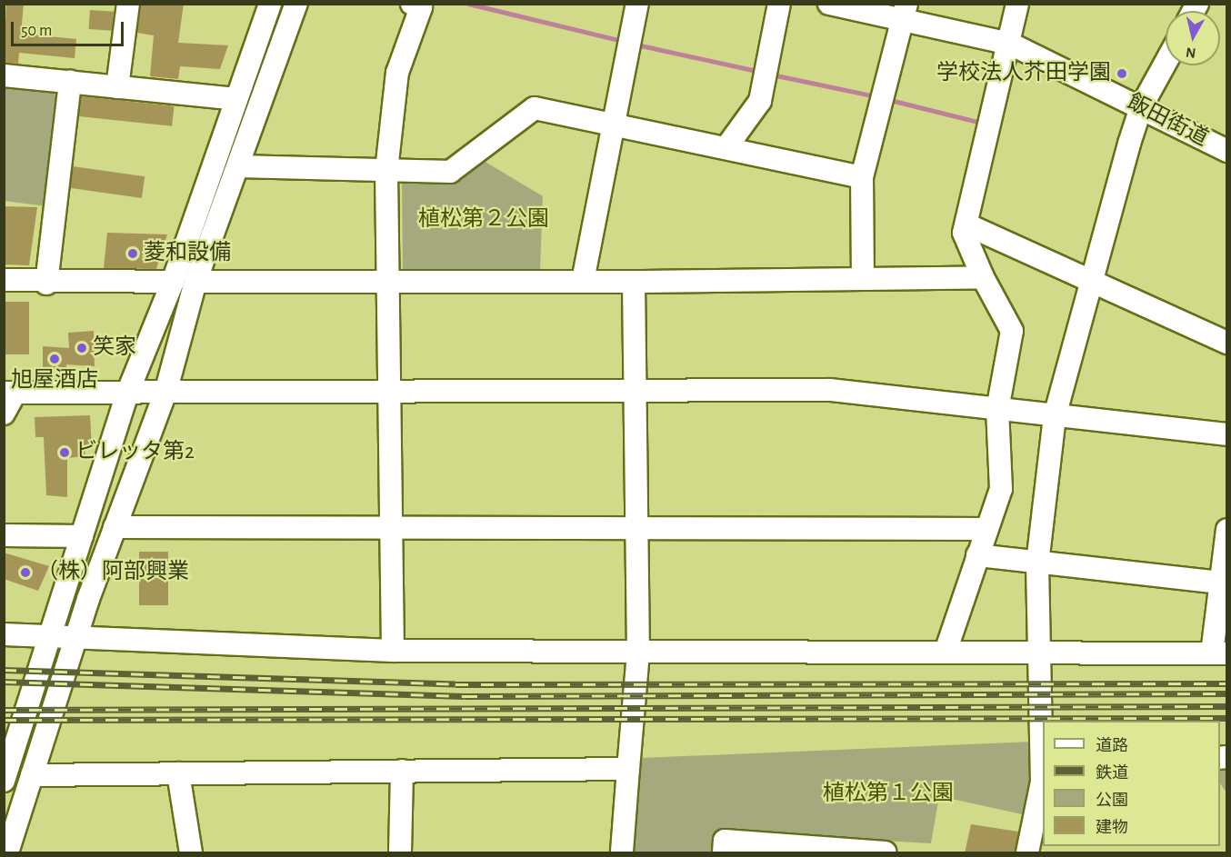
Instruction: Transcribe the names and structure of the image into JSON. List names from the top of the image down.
{
  "streets": {
    "street": ["飯田街道"]
  },
  "parks": ["植松第２公園", "植松第１公園"],
  "places": [
    "学校法人芥田学園",
    "菱和設備",
    "笑家",
    "旭屋酒店",
    "ビレッタ第2",
    "（株）阿部興業"
  ],
  "legend": [
    "道路",
    "鉄道",
    "公園",
    "建物"
  ],
  "scale_bar": "50 m",
  "north": "bottom"
}
